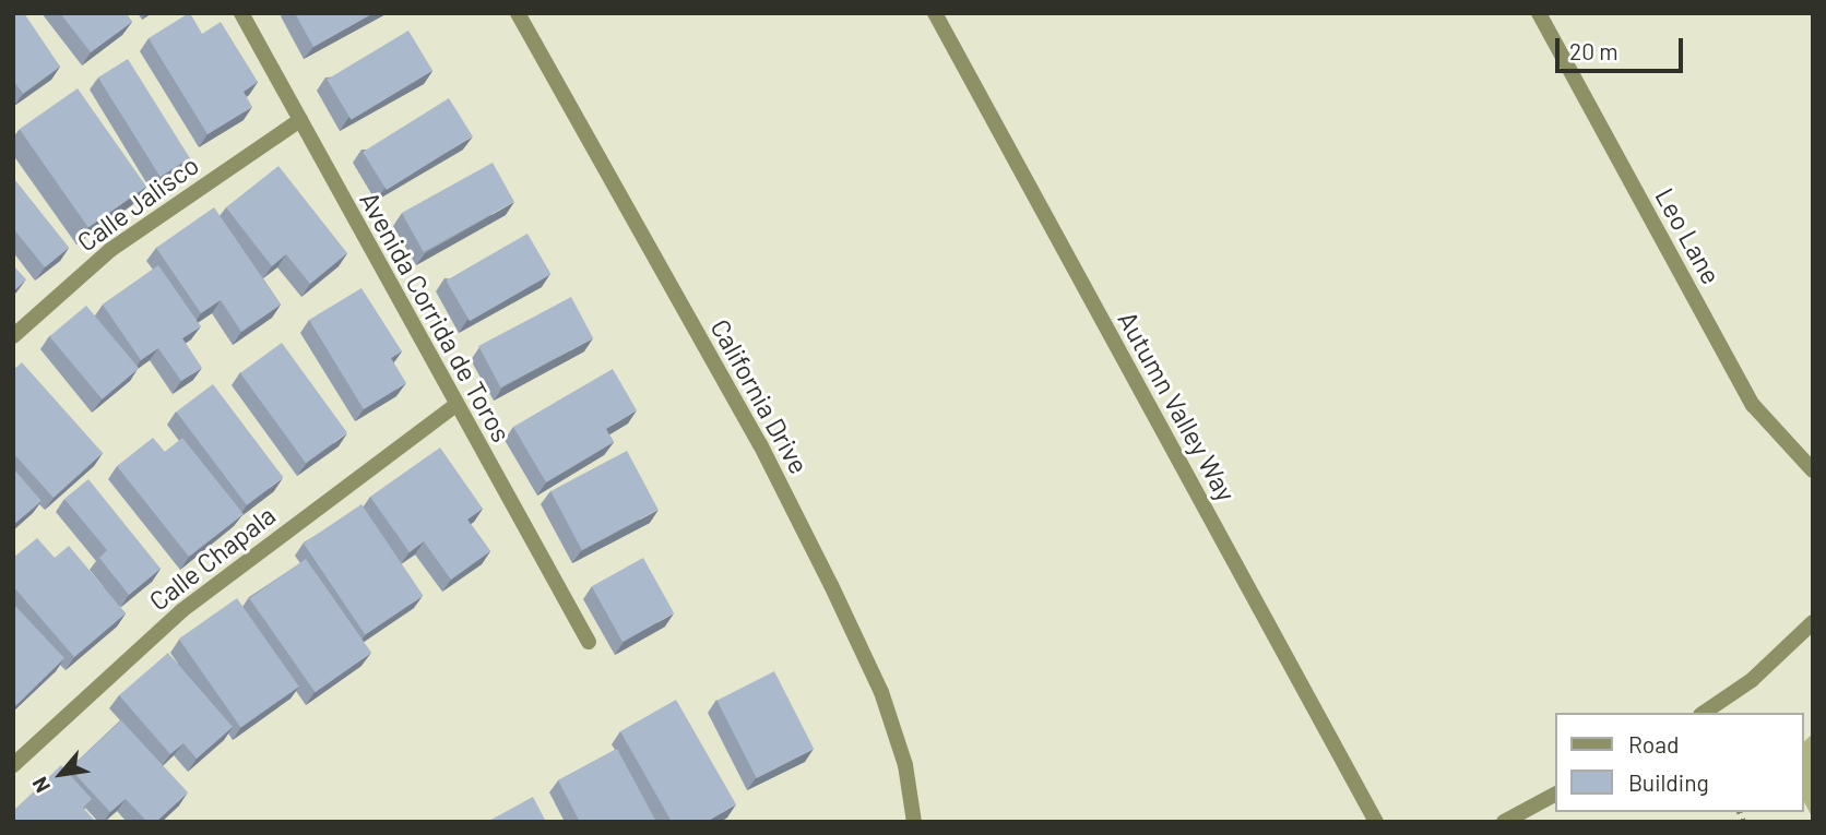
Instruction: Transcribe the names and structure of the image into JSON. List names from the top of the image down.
{
  "streets": {
    "street": [
      "Calle Jalisco",
      "Leo Lane",
      "Avenida Corrida de Toros",
      "California Drive",
      "Autumn Valley Way",
      "Calle Chapala"
    ]
  },
  "crossings": [
    ["Calle Jalisco", "Avenida Corrida de Toros"],
    ["Avenida Corrida de Toros", "Calle Chapala"]
  ],
  "legend": ["Road", "Building"],
  "scale_bar": "20 m",
  "north": "bottom left"
}
